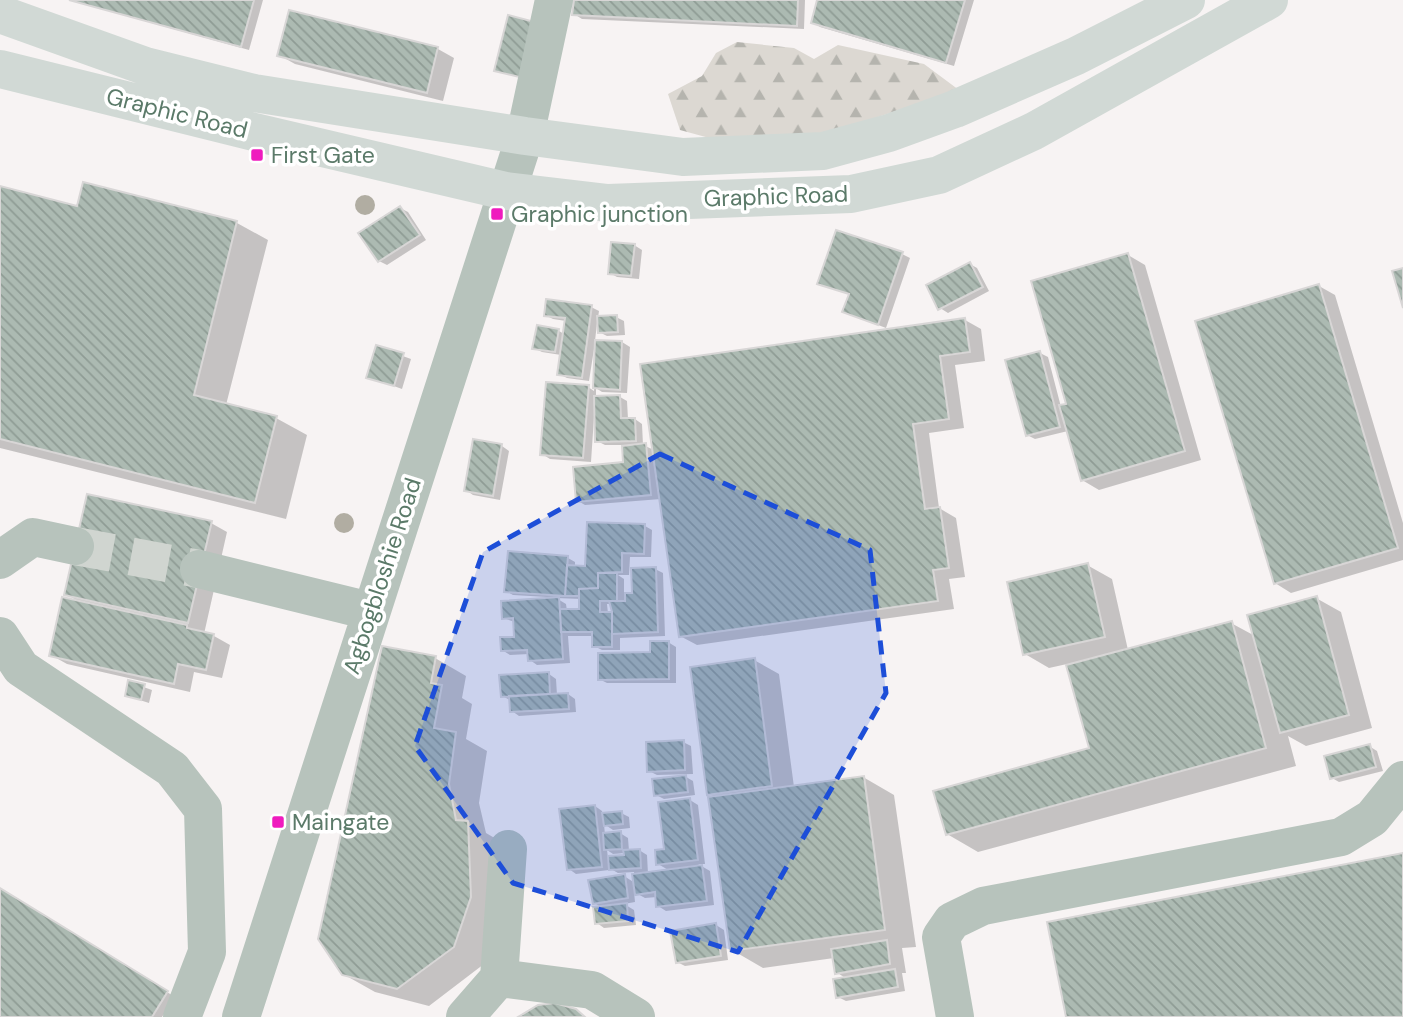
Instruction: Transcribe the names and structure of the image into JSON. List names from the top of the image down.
{
  "streets": {
    "main road": ["Graphic Road"],
    "street": ["Agbogbloshie Road"]
  },
  "crossings": [
    ["Graphic Road", "Agbogbloshie Road"]
  ],
  "places": {
    "transit": ["First Gate", "Graphic junction", "Maingate"]
  }
}
